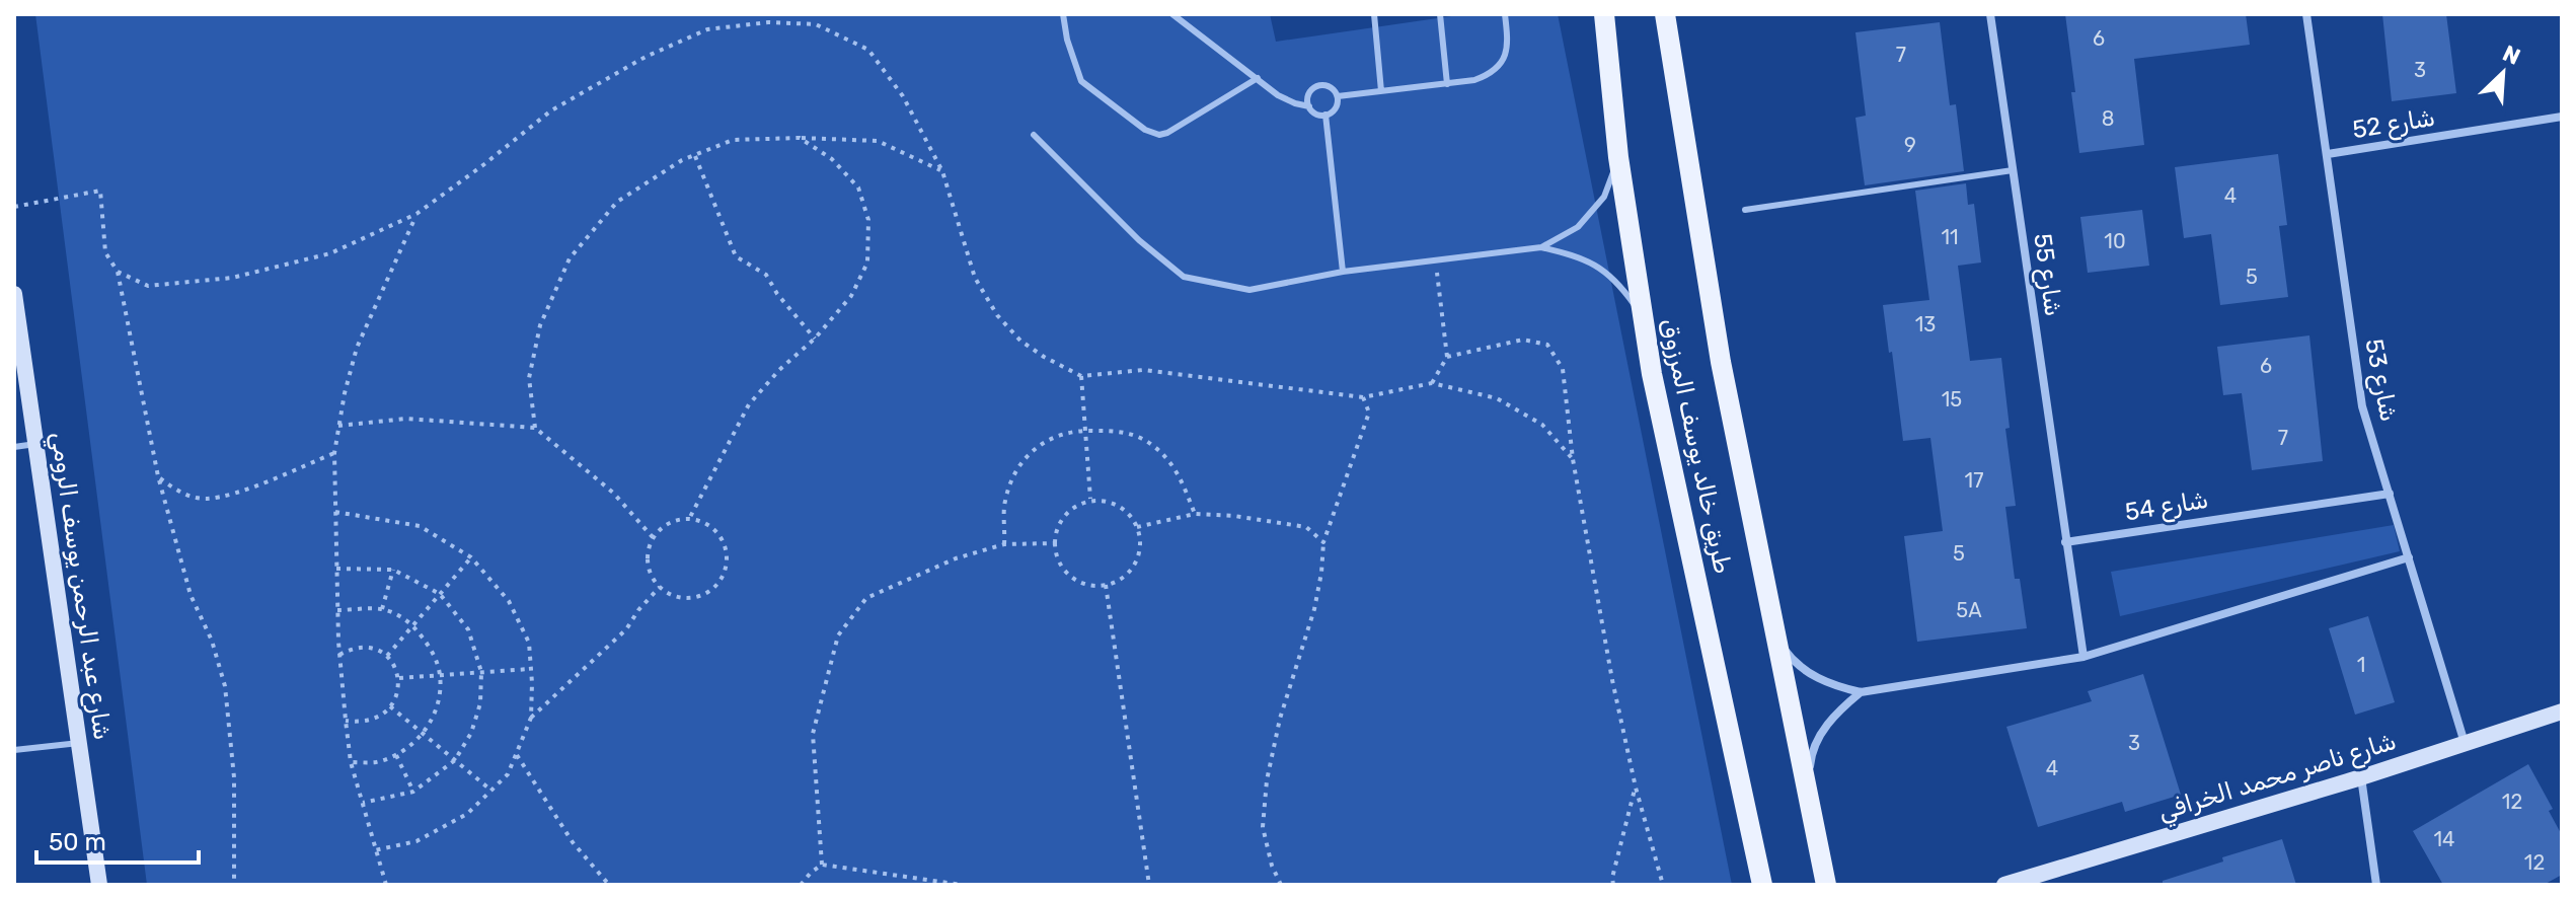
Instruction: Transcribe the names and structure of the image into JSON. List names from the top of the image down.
{
  "streets": {
    "main road": ["طريق خالد يوسف المرزوق"],
    "street": [
      "شارع 52",
      "شارع 55",
      "شارع 53",
      "شارع 54",
      "شارع عبد الرحمن يوسف الرومي",
      "شارع ناصر محمد الخرافي"
    ]
  },
  "crossings": [
    ["شارع 52", "شارع 53"],
    ["شارع 55", "شارع 54"],
    ["شارع 53", "شارع 54"],
    ["شارع 53", "شارع ناصر محمد الخرافي"]
  ],
  "house_numbers": [
    "6",
    "7",
    "3",
    "8",
    "9",
    "4",
    "11",
    "10",
    "5",
    "13",
    "6",
    "15",
    "7",
    "17",
    "5",
    "5A",
    "1",
    "3",
    "4",
    "12",
    "14",
    "12"
  ],
  "scale_bar": "50 m",
  "north": "top right"
}
